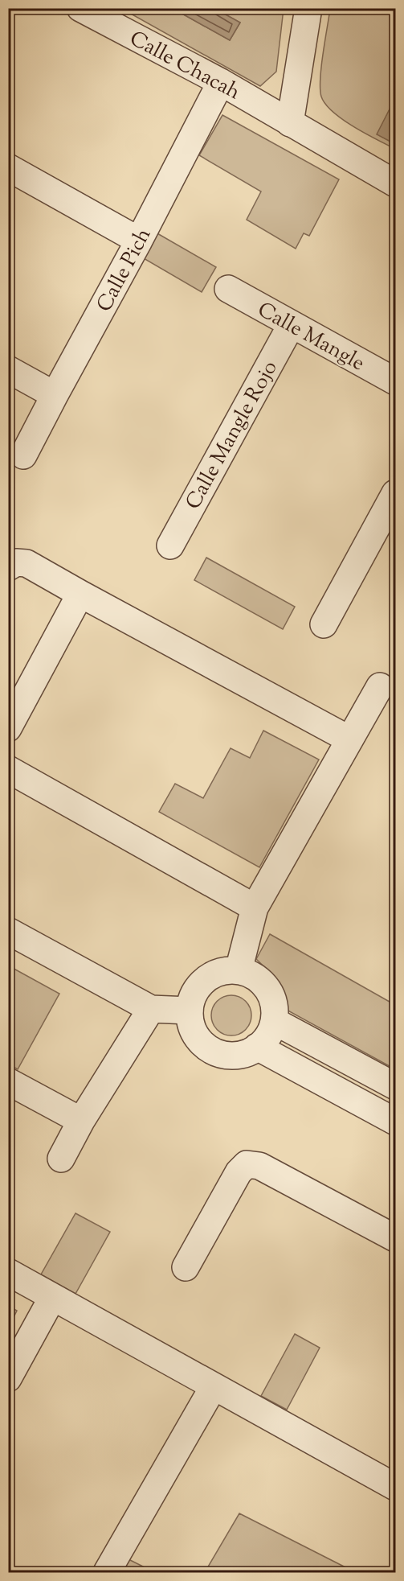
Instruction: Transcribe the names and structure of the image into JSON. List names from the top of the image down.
{
  "streets": {
    "street": [
      "Calle Chacah",
      "Calle Pich",
      "Calle Mangle",
      "Calle Mangle Rojo"
    ]
  },
  "crossings": [
    ["Calle Chacah", "Calle Pich"],
    ["Calle Mangle", "Calle Mangle Rojo"]
  ]
}
